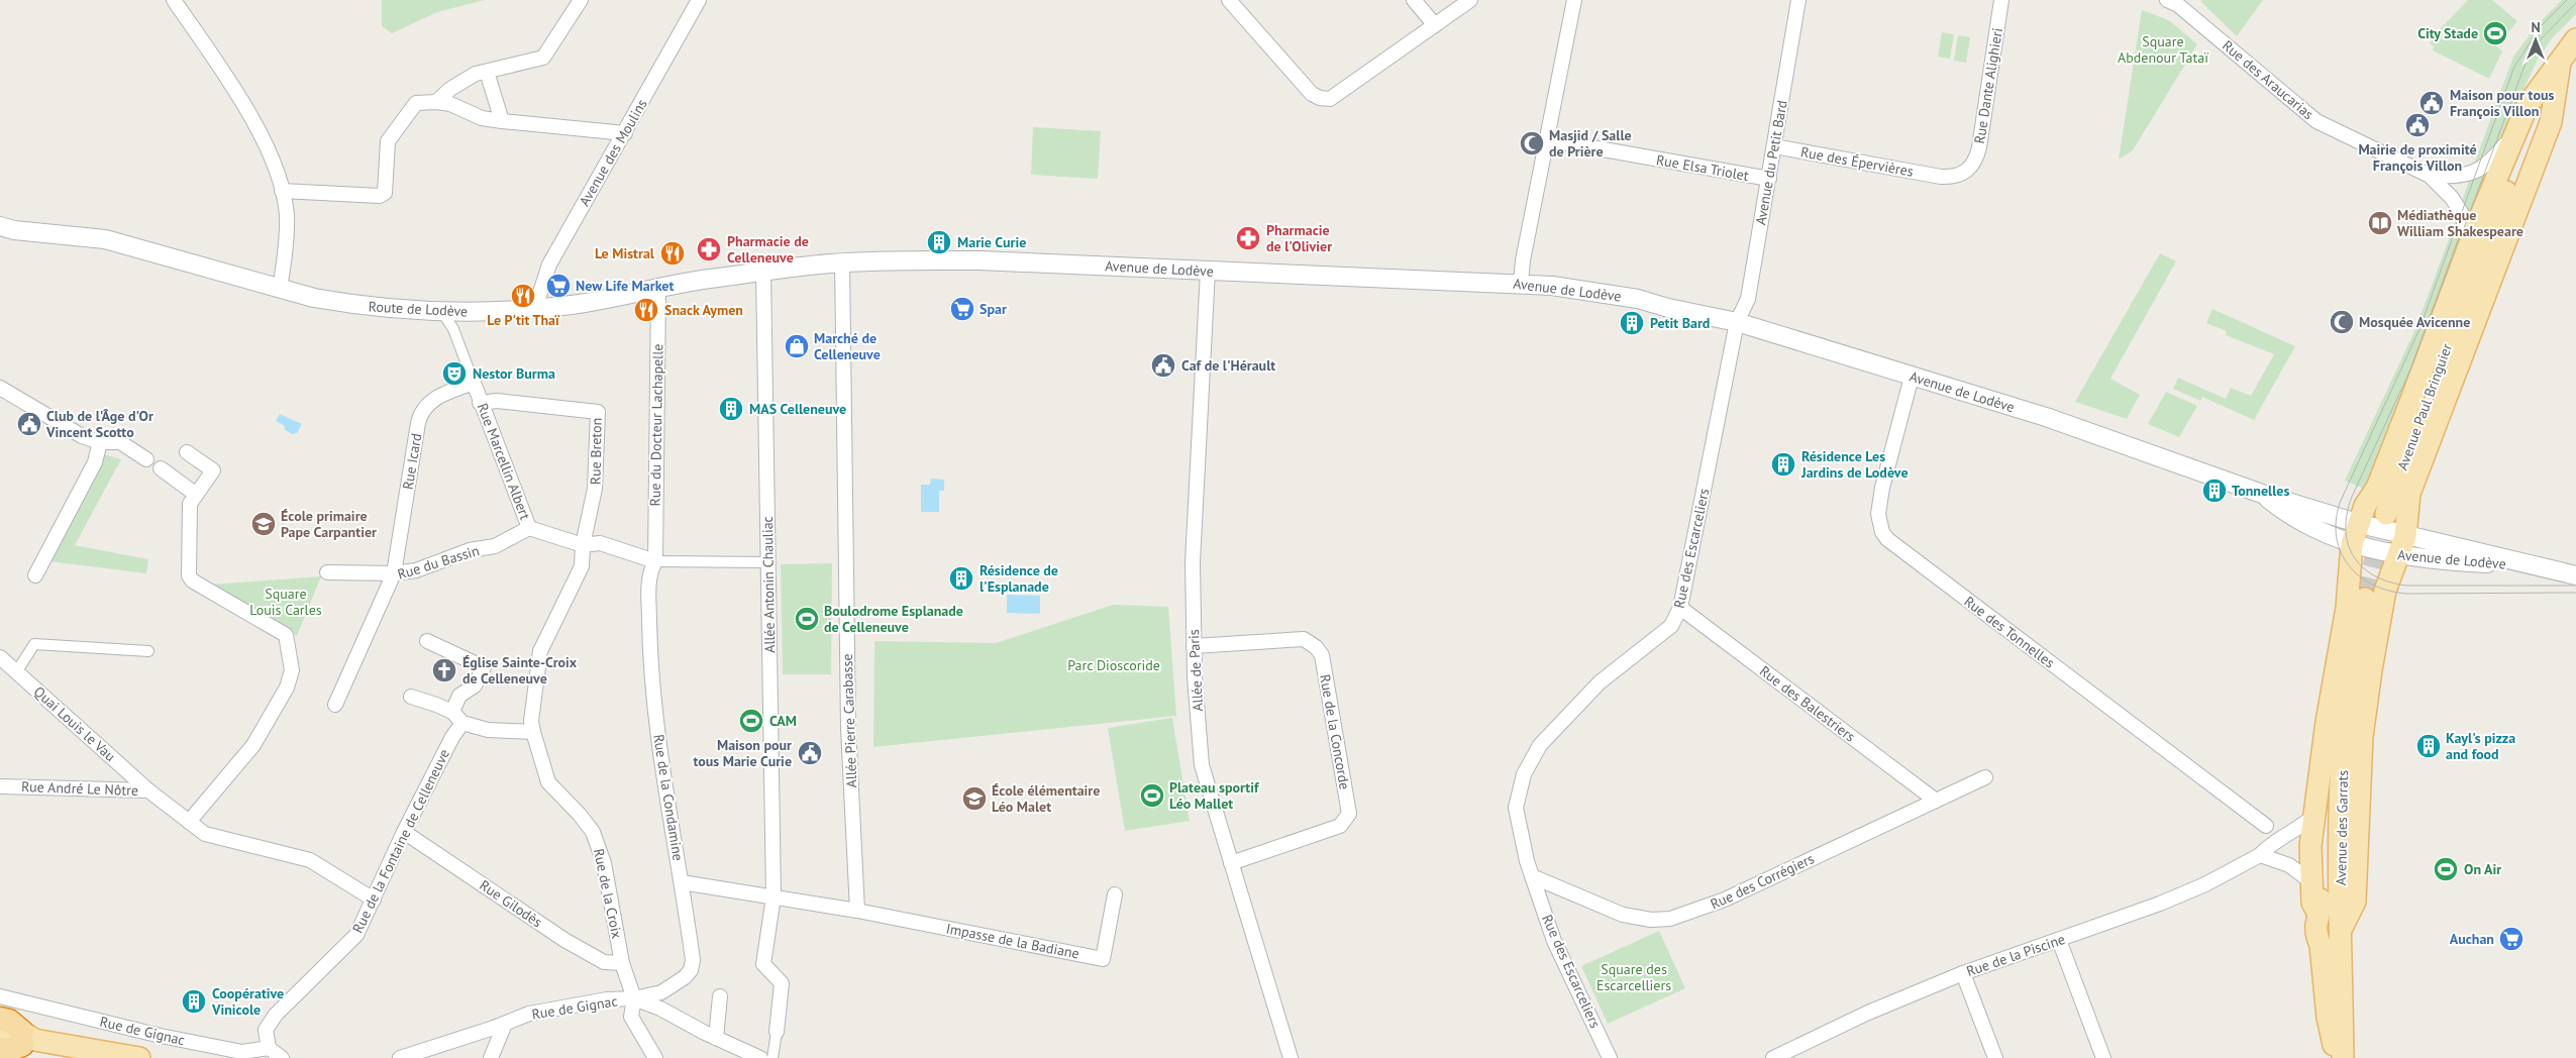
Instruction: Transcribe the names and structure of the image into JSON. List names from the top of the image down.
{
  "streets": {
    "main road": ["Avenue Paul Bringuier", "Avenue des Garrats"],
    "street": [
      "Rue des Araucarias",
      "Rue Dante Alighieri",
      "Avenue des Moulins",
      "Rue des Épervières",
      "Avenue du Petit Bard",
      "Rue Elsa Triolet",
      "Avenue de Lodève",
      "Route de Lodève",
      "Rue du Docteur Lachapelle",
      "Rue Breton",
      "Rue Icard",
      "Rue Marcellin Albert",
      "Rue des Escarceliers",
      "Rue du Bassin",
      "Allée Antonin Chauliac",
      "Rue des Tonnelles",
      "Allée de Paris",
      "Rue des Balestriers",
      "Allée Pierre Carabasse",
      "Quai Louis le Vau",
      "Rue de la Concorde",
      "Rue André Le Nôtre",
      "Rue de la Condamine",
      "Rue de la Fontaine de Celleneuve",
      "Rue des Corrégiers",
      "Rue de la Croix",
      "Rue Gilodès",
      "Impasse de la Badiane",
      "Rue de la Piscine",
      "Rue de Gignac"
    ]
  },
  "crossings": [
    ["Rue des Araucarias", "Avenue Paul Bringuier"],
    ["Rue Dante Alighieri", "Rue des Épervières"],
    ["Avenue des Moulins", "Route de Lodève"],
    ["Rue des Épervières", "Avenue du Petit Bard"],
    ["Avenue du Petit Bard", "Rue Elsa Triolet"],
    ["Avenue du Petit Bard", "Avenue de Lodève"],
    ["Avenue du Petit Bard", "Rue des Escarceliers"],
    ["Avenue de Lodève", "Route de Lodève"],
    ["Avenue de Lodève", "Avenue Paul Bringuier"],
    ["Avenue de Lodève", "Rue des Escarceliers"],
    ["Avenue de Lodève", "Rue des Tonnelles"],
    ["Avenue de Lodève", "Allée de Paris"],
    ["Avenue de Lodève", "Allée Pierre Carabasse"],
    ["Route de Lodève", "Rue du Docteur Lachapelle"],
    ["Route de Lodève", "Rue Marcellin Albert"],
    ["Route de Lodève", "Allée Antonin Chauliac"],
    ["Route de Lodève", "Allée Pierre Carabasse"],
    ["Avenue Paul Bringuier", "Rue de la Piscine"],
    ["Rue du Docteur Lachapelle", "Rue de la Condamine"],
    ["Rue Breton", "Rue Marcellin Albert"],
    ["Rue Breton", "Rue de la Croix"],
    ["Rue Icard", "Rue Marcellin Albert"],
    ["Rue Icard", "Rue du Bassin"],
    ["Rue Marcellin Albert", "Rue du Bassin"],
    ["Rue des Escarceliers", "Rue des Balestriers"],
    ["Rue des Escarceliers", "Rue des Corrégiers"],
    ["Allée de Paris", "Rue de la Concorde"],
    ["Rue des Balestriers", "Rue des Corrégiers"],
    ["Allée Pierre Carabasse", "Impasse de la Badiane"],
    ["Quai Louis le Vau", "Rue André Le Nôtre"],
    ["Rue André Le Nôtre", "Rue de la Fontaine de Celleneuve"],
    ["Rue de la Condamine", "Rue de la Croix"],
    ["Rue de la Condamine", "Rue de Gignac"],
    ["Rue de la Fontaine de Celleneuve", "Rue Gilodès"],
    ["Rue de la Fontaine de Celleneuve", "Rue de Gignac"],
    ["Rue de la Croix", "Rue Gilodès"],
    ["Rue de la Croix", "Rue de Gignac"]
  ],
  "parks": [
    "Square Abdenour Tataï",
    "Square Louis Carles",
    "Parc Dioscoride",
    "Square des Escarcelliers"
  ],
  "places": {
    "sports": [
      "City Stade",
      "Boulodrome Esplanade de Celleneuve",
      "CAM",
      "Plateau sportif Léo Mallet",
      "On Air"
    ],
    "public building": [
      "Maison pour tous François Villon",
      "Mairie de proximité François Villon",
      "Caf de l'Hérault",
      "Club de l'Âge d'Or Vincent Scotto",
      "Maison pour tous Marie Curie"
    ],
    "mosque": ["Masjid / Salle de Prière", "Mosquée Avicenne"],
    "library": ["Médiathèque William Shakespeare"],
    "pharmacy": ["Pharmacie de l'Olivier", "Pharmacie de Celleneuve"],
    "building": [
      "Marie Curie",
      "Petit Bard",
      "MAS Celleneuve",
      "Résidence Les Jardins de Lodève",
      "Tonnelles",
      "Résidence de l'Esplanade",
      "Kayl's pizza and food",
      "Coopérative Vinicole"
    ],
    "restaurant": ["Le Mistral", "Le P'tit Thaï", "Snack Aymen"],
    "supermarket": ["New Life Market", "Spar", "Auchan"],
    "shop": ["Marché de Celleneuve"],
    "theatre": ["Nestor Burma"],
    "school or university": ["École primaire Pape Carpantier", "École élémentaire Léo Malet"],
    "church": ["Église Sainte-Croix de Celleneuve"]
  },
  "north": "top"
}
